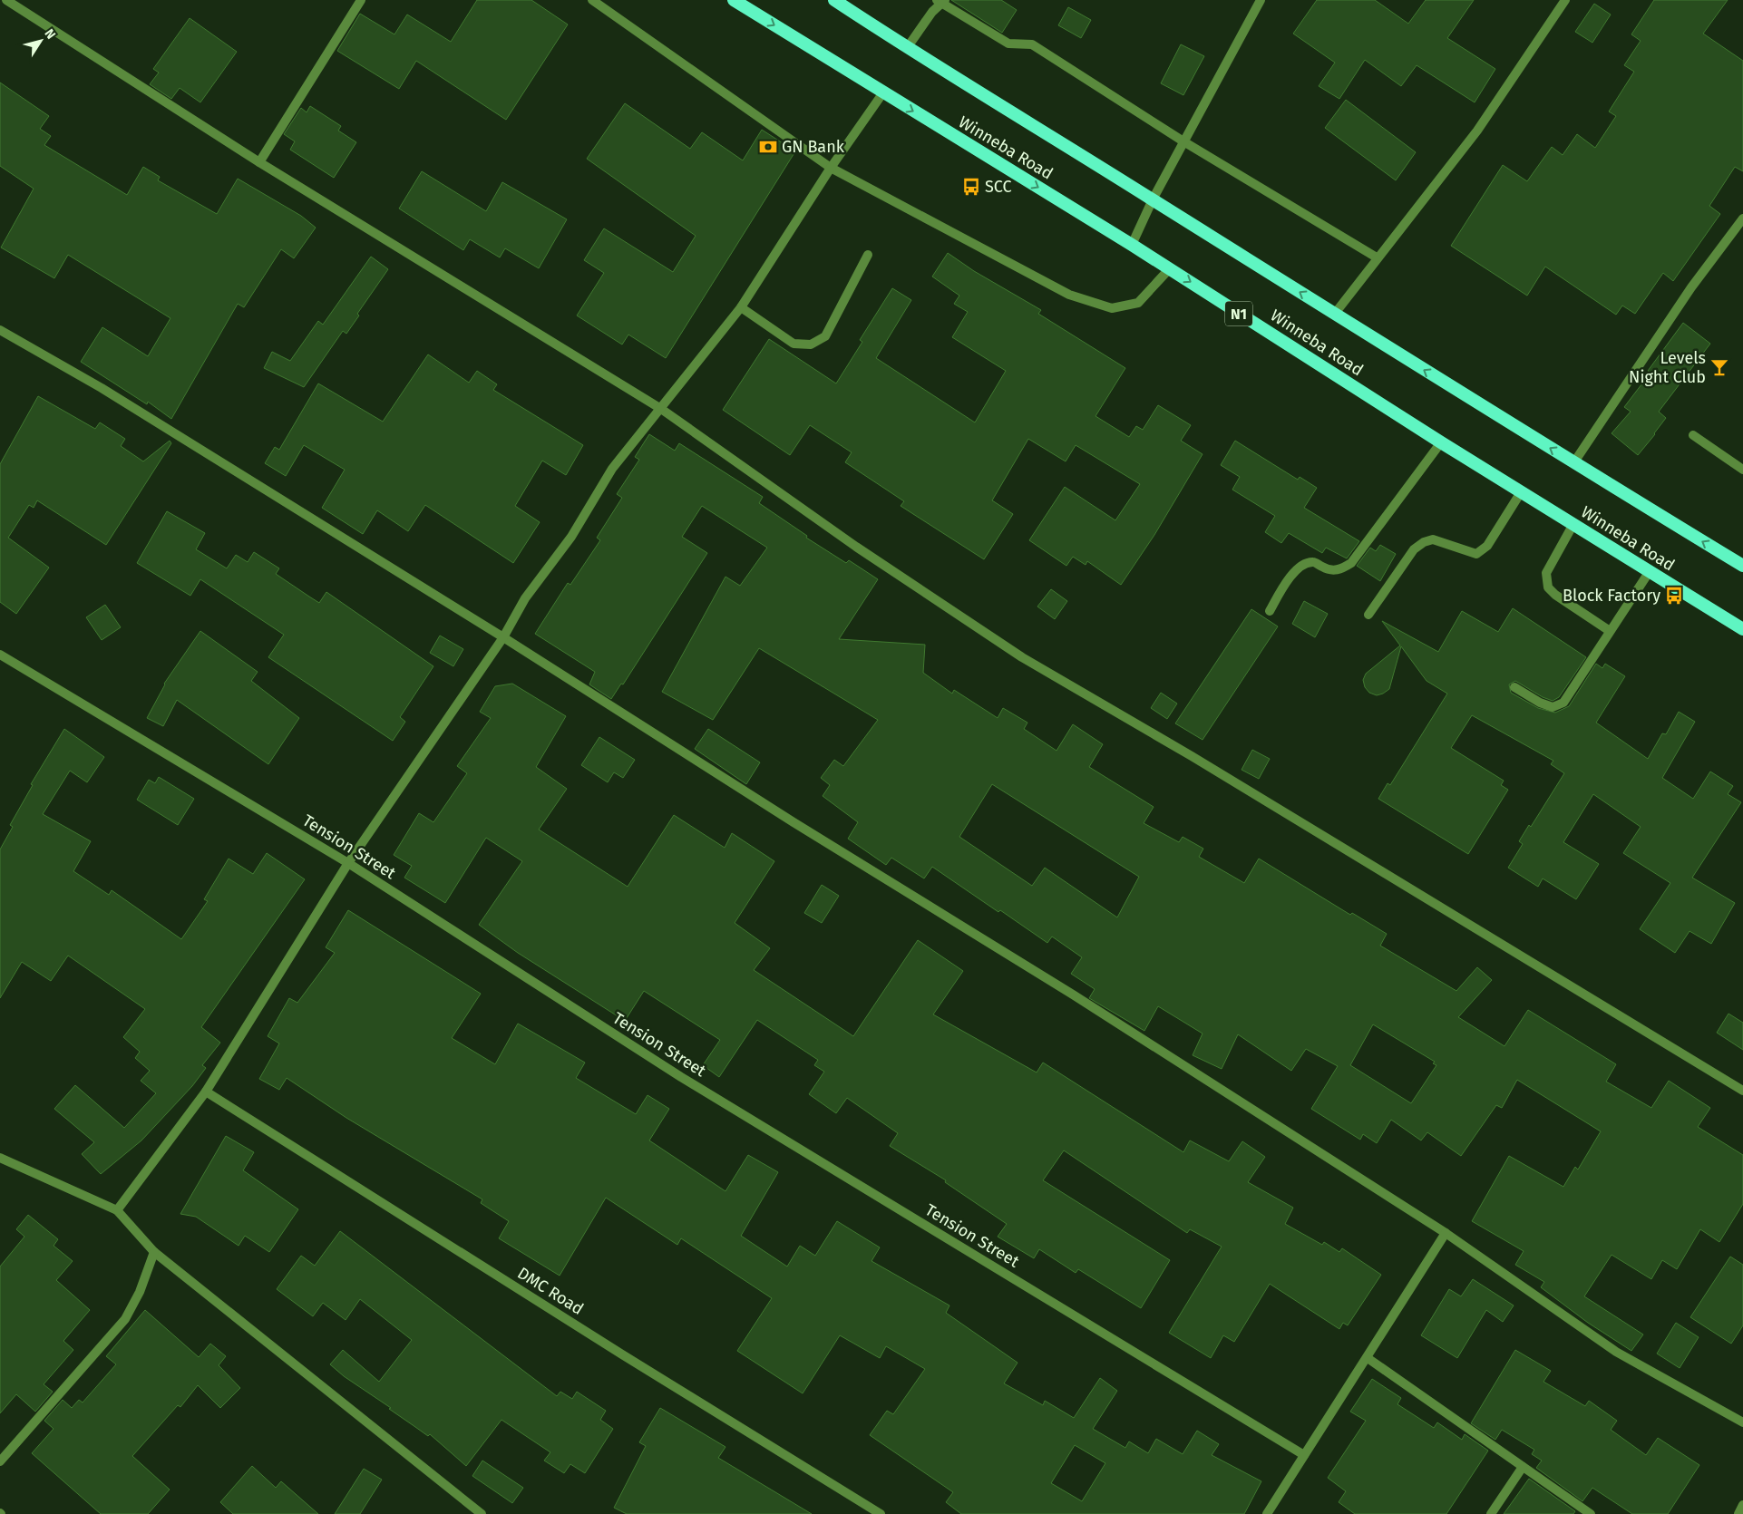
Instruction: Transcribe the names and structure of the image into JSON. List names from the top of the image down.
{
  "streets": {
    "highway": ["Winneba Road", "N1"],
    "street": ["Tension Street", "DMC Road"]
  },
  "places": {
    "bank": ["GN Bank"],
    "bus stop": ["SCC", "Block Factory"],
    "bar": ["Levels Night Club"]
  },
  "north": "top right"
}
